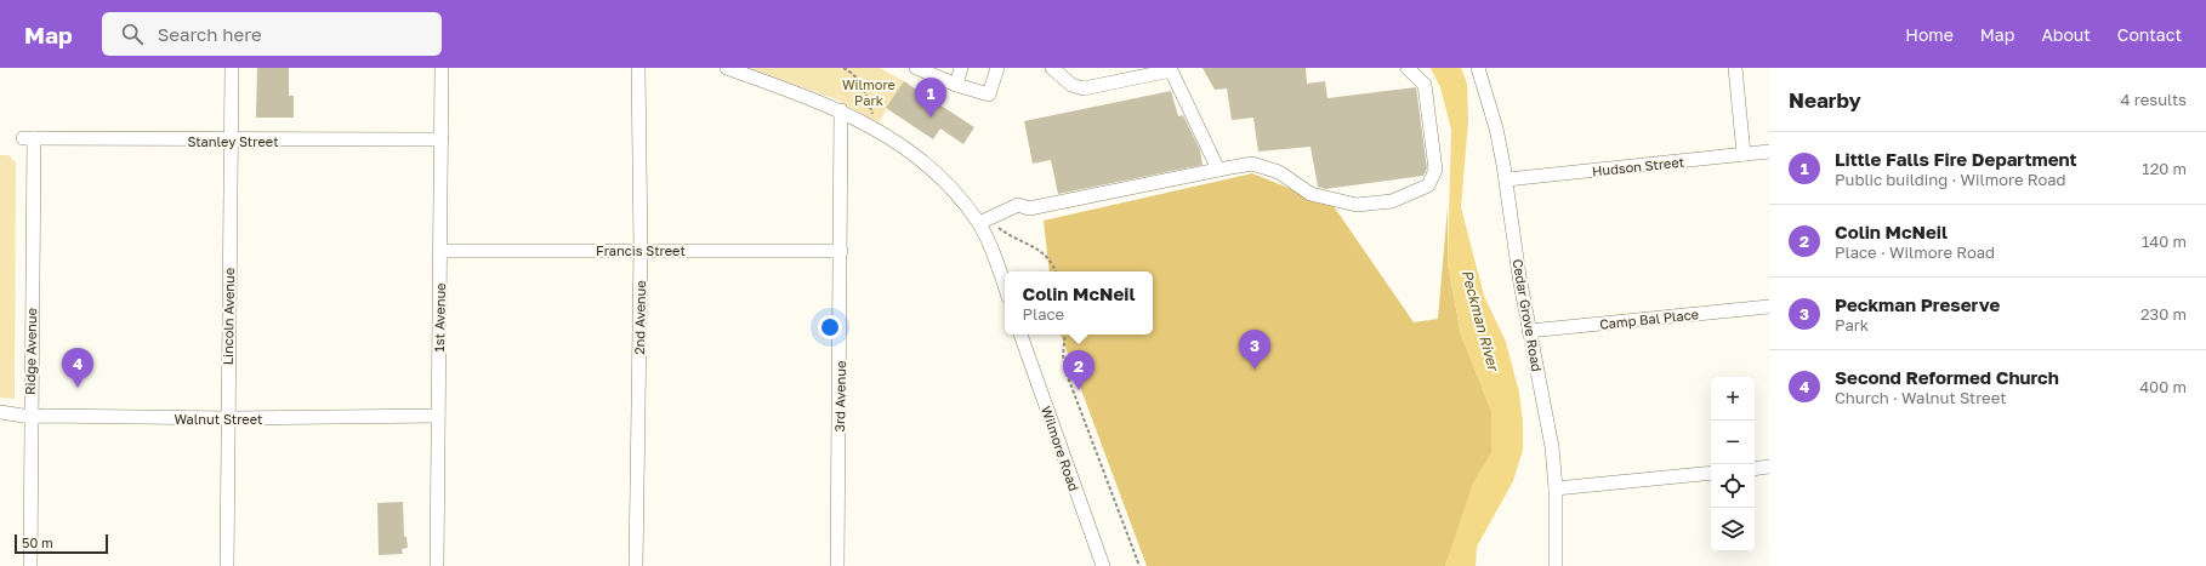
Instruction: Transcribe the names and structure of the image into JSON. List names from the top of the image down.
{
  "streets": {
    "street": [
      "Stanley Street",
      "Hudson Street",
      "Francis Street",
      "Cedar Grove Road",
      "Lincoln Avenue",
      "1st Avenue",
      "2nd Avenue",
      "Camp Bal Place",
      "Ridge Avenue",
      "3rd Avenue",
      "Walnut Street",
      "Wilmore Road"
    ]
  },
  "crossings": [
    ["Stanley Street", "Lincoln Avenue"],
    ["Stanley Street", "1st Avenue"],
    ["Stanley Street", "Ridge Avenue"],
    ["Hudson Street", "Cedar Grove Road"],
    ["Francis Street", "1st Avenue"],
    ["Francis Street", "2nd Avenue"],
    ["Francis Street", "3rd Avenue"],
    ["Cedar Grove Road", "Camp Bal Place"],
    ["Lincoln Avenue", "Walnut Street"],
    ["1st Avenue", "Walnut Street"],
    ["Ridge Avenue", "Walnut Street"]
  ],
  "water": ["Peckman River"],
  "parks": ["Wilmore Park"],
  "scale_bar": "50 m",
  "page": {
    "header": "Map",
    "search": "Search here",
    "nav": [
      "Home",
      "Map",
      "About",
      "Contact"
    ],
    "heading": ["Nearby", "4 results"],
    "pins": [
      "1",
      "3",
      "4",
      "2"
    ],
    "list": [
      {
        "mark": "1",
        "name": "Little Falls Fire Department",
        "note": "Public building · Wilmore Road",
        "value": "120 m"
      },
      {
        "mark": "2",
        "name": "Colin McNeil",
        "note": "Place · Wilmore Road",
        "value": "140 m"
      },
      {
        "mark": "3",
        "name": "Peckman Preserve",
        "note": "Park",
        "value": "230 m"
      },
      {
        "mark": "4",
        "name": "Second Reformed Church",
        "note": "Church · Walnut Street",
        "value": "400 m"
      }
    ],
    "popup": ["Colin McNeil", "Place"],
    "map_buttons": ["+", "−"],
    "scale": "50 m"
  }
}
